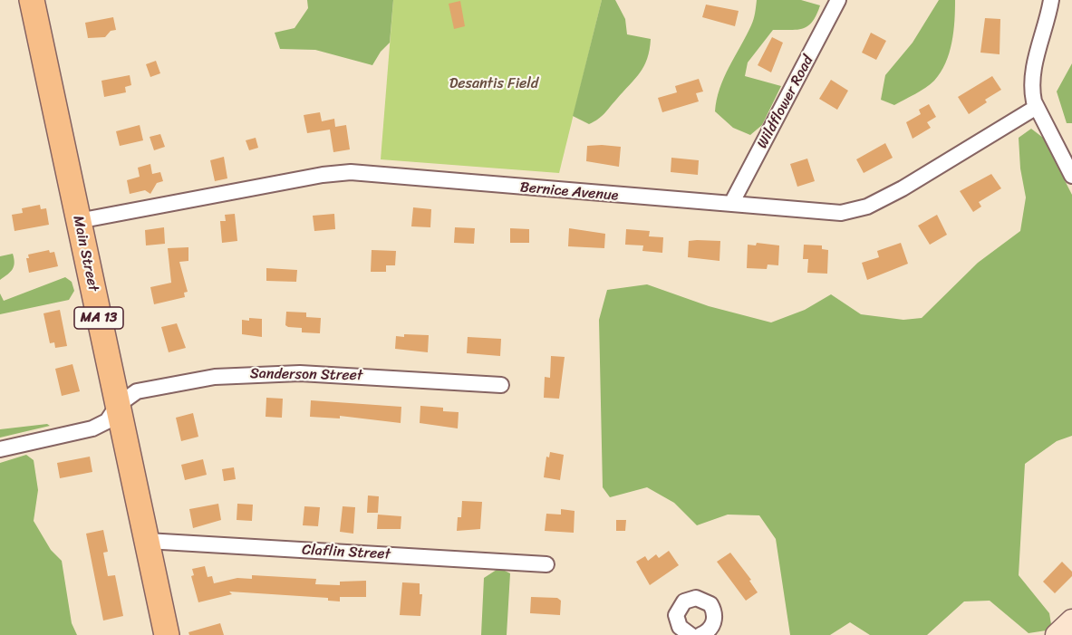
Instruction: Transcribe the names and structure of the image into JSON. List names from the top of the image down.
{
  "streets": {
    "main road": ["Main Street", "MA 13"],
    "street": [
      "Wildflower Road",
      "Bernice Avenue",
      "Sanderson Street",
      "Claflin Street"
    ]
  },
  "crossings": [
    ["Wildflower Road", "Bernice Avenue"],
    ["Bernice Avenue", "Main Street"],
    ["Main Street", "Sanderson Street"],
    ["Main Street", "Claflin Street"]
  ],
  "parks": ["Desantis Field"]
}
